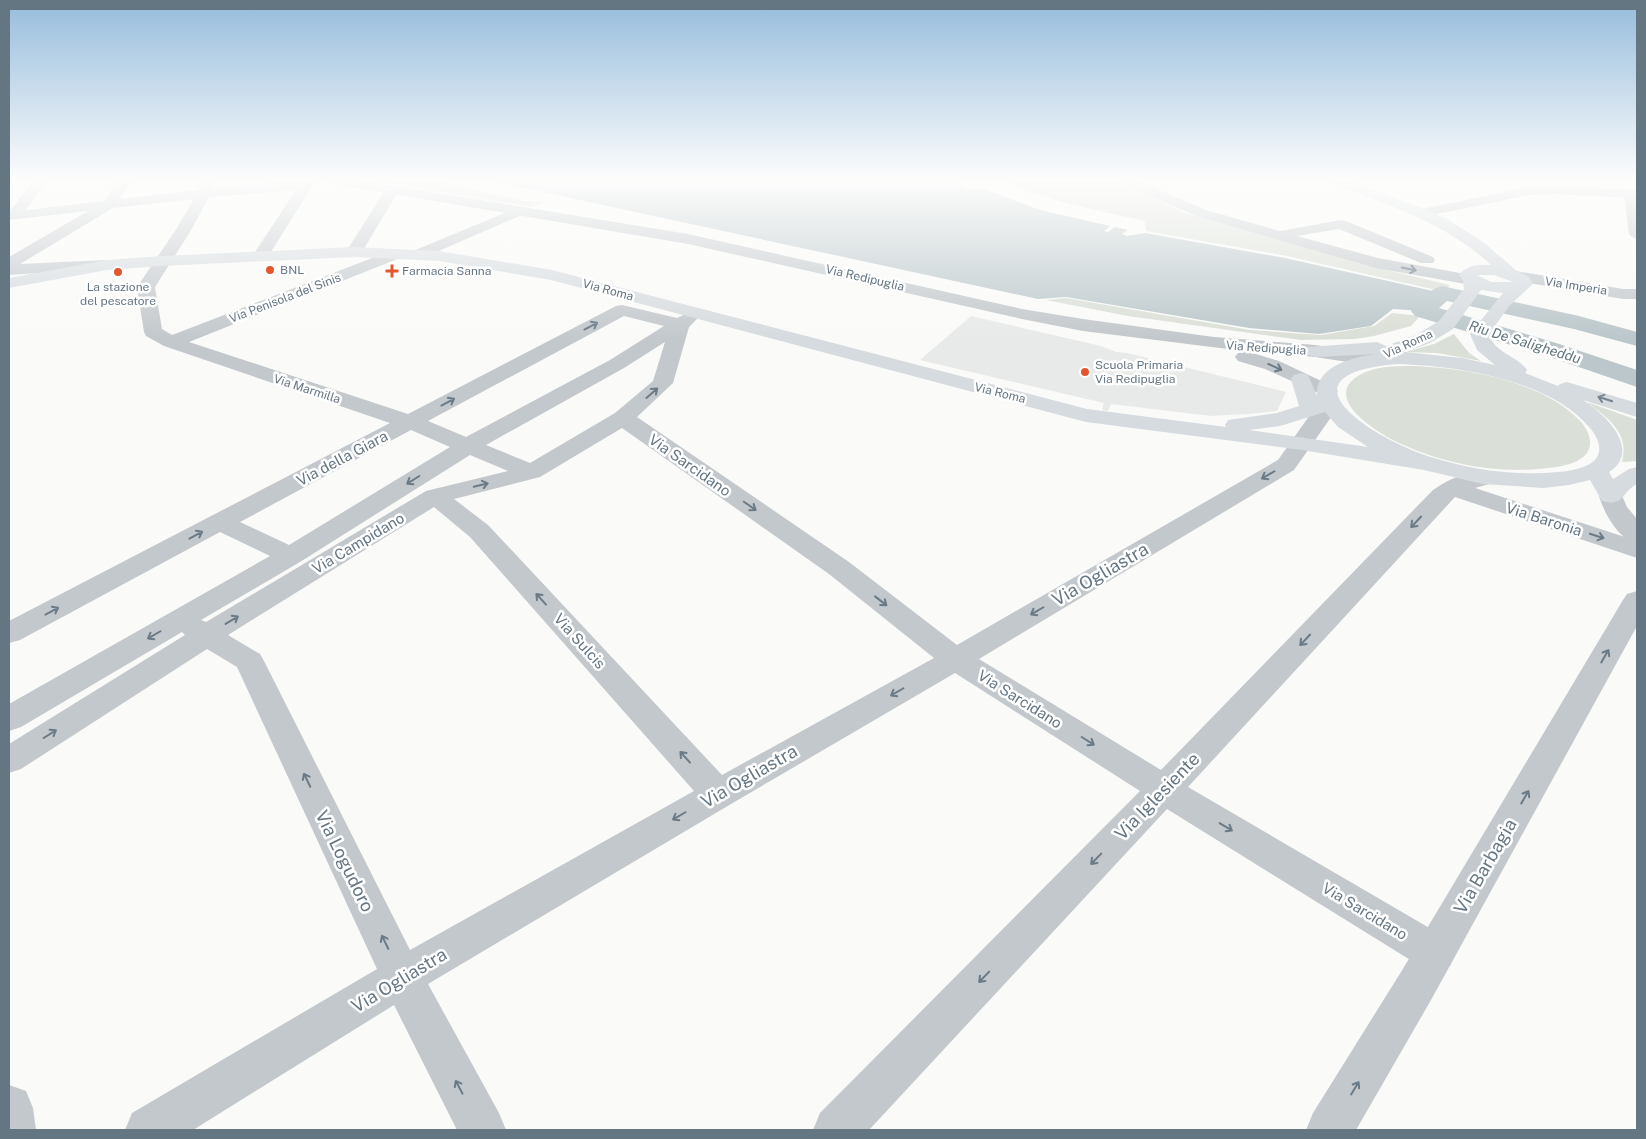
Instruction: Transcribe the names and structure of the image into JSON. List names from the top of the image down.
{
  "streets": {
    "main road": ["Via Roma"],
    "street": [
      "Via Redipuglia",
      "Via Imperia",
      "Via Penisola del Sinis",
      "Via Marmilla",
      "Via della Giara",
      "Via Sarcidano",
      "Via Baronia",
      "Via Campidano",
      "Via Ogliastra",
      "Via Sulcis",
      "Via Iglesiente",
      "Via Logudoro",
      "Via Barbagia"
    ]
  },
  "crossings": [
    ["Via Redipuglia", "Via Roma"],
    ["Via Roma", "Via Penisola del Sinis"],
    ["Via Roma", "Via Marmilla"],
    ["Via Roma", "Via della Giara"],
    ["Via Roma", "Via Campidano"],
    ["Via Roma", "Via Ogliastra"],
    ["Via Penisola del Sinis", "Via Marmilla"],
    ["Via Marmilla", "Via della Giara"],
    ["Via Marmilla", "Via Campidano"],
    ["Via della Giara", "Via Campidano"],
    ["Via Sarcidano", "Via Campidano"],
    ["Via Sarcidano", "Via Ogliastra"],
    ["Via Sarcidano", "Via Iglesiente"],
    ["Via Sarcidano", "Via Barbagia"],
    ["Via Baronia", "Via Iglesiente"],
    ["Via Campidano", "Via Sulcis"],
    ["Via Campidano", "Via Logudoro"],
    ["Via Ogliastra", "Via Sulcis"],
    ["Via Ogliastra", "Via Logudoro"]
  ],
  "one_way": [
    "Via della Giara",
    "Via Sarcidano",
    "Via Ogliastra",
    "Via Sulcis",
    "Via Iglesiente",
    "Via Logudoro",
    "Via Barbagia"
  ],
  "water": ["Riu De Saligheddu"],
  "places": {
    "other": ["BNL", "La stazione del pescatore", "Scuola Primaria Via Redipuglia"],
    "health": ["Farmacia Sanna"]
  }
}
